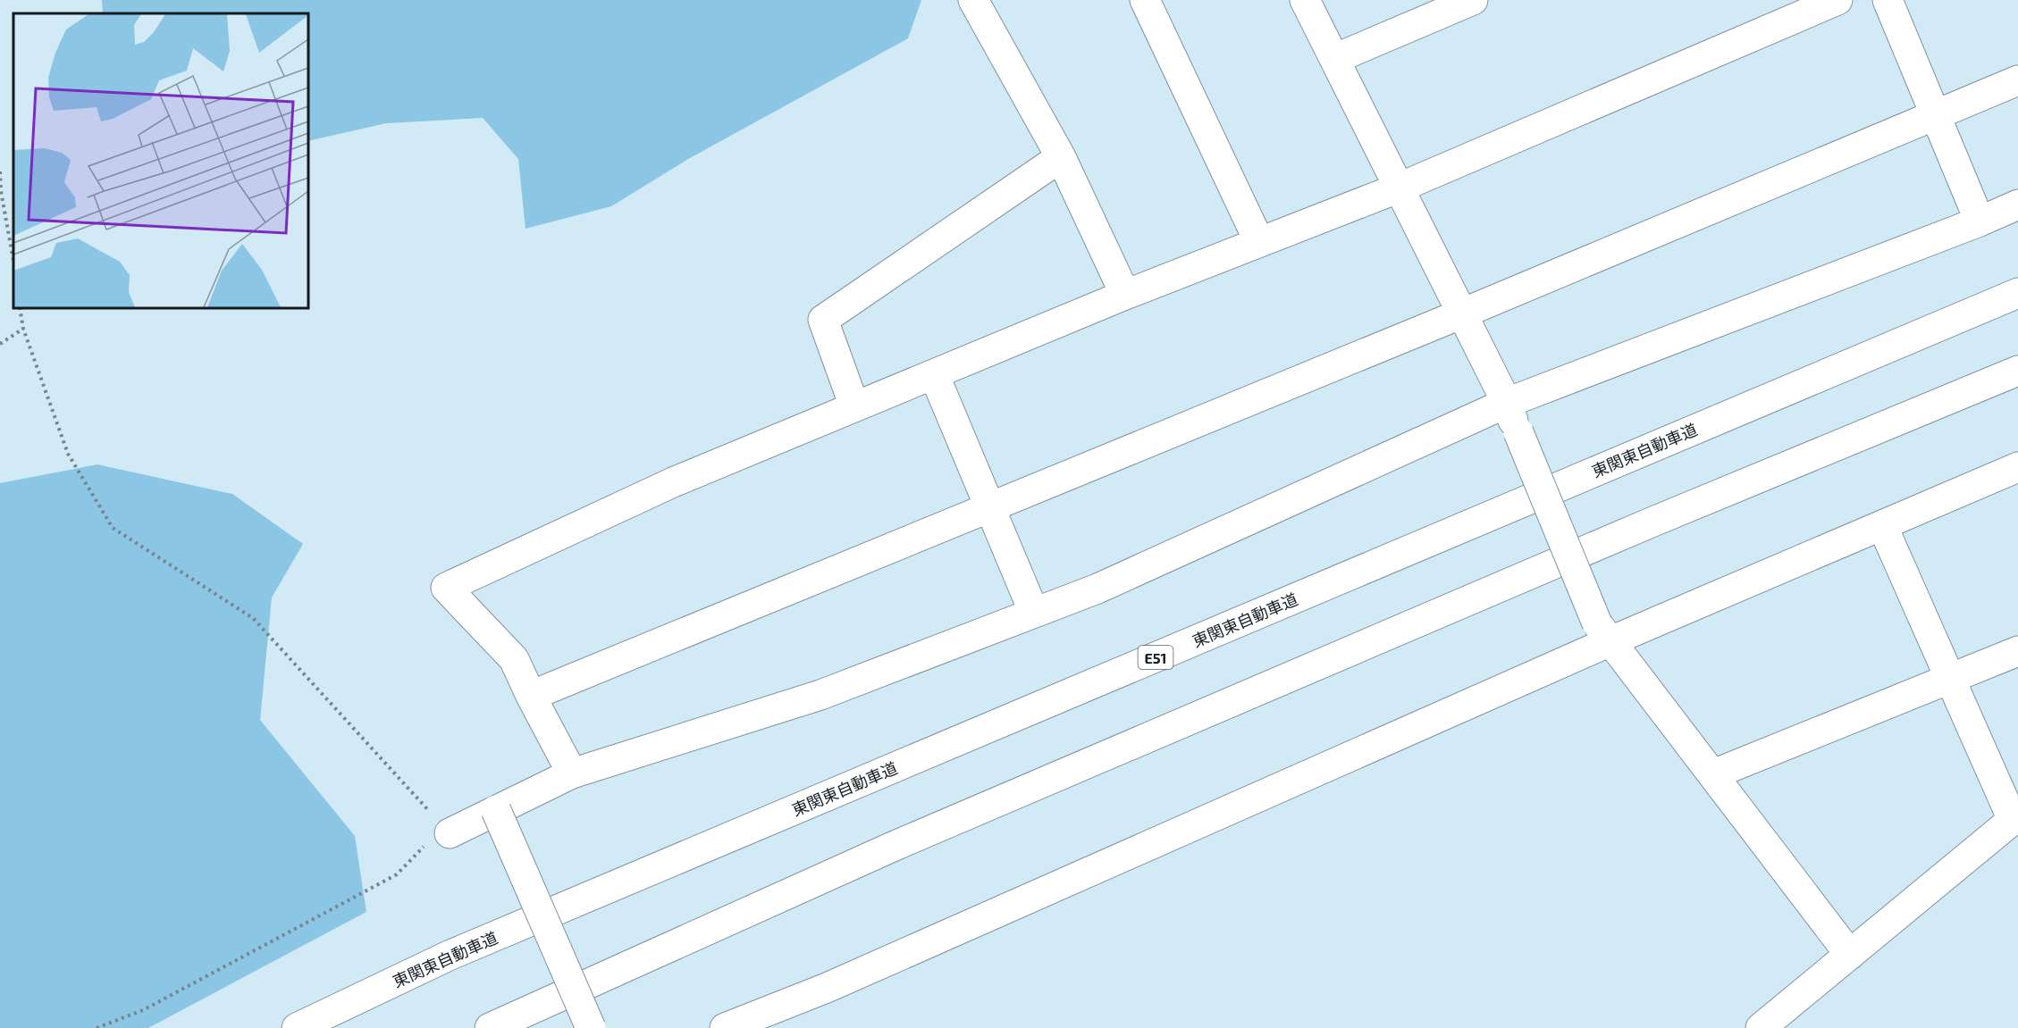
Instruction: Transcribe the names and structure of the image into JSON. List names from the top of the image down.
{
  "streets": {
    "main road": ["東関東自動車道", "E51"]
  }
}
